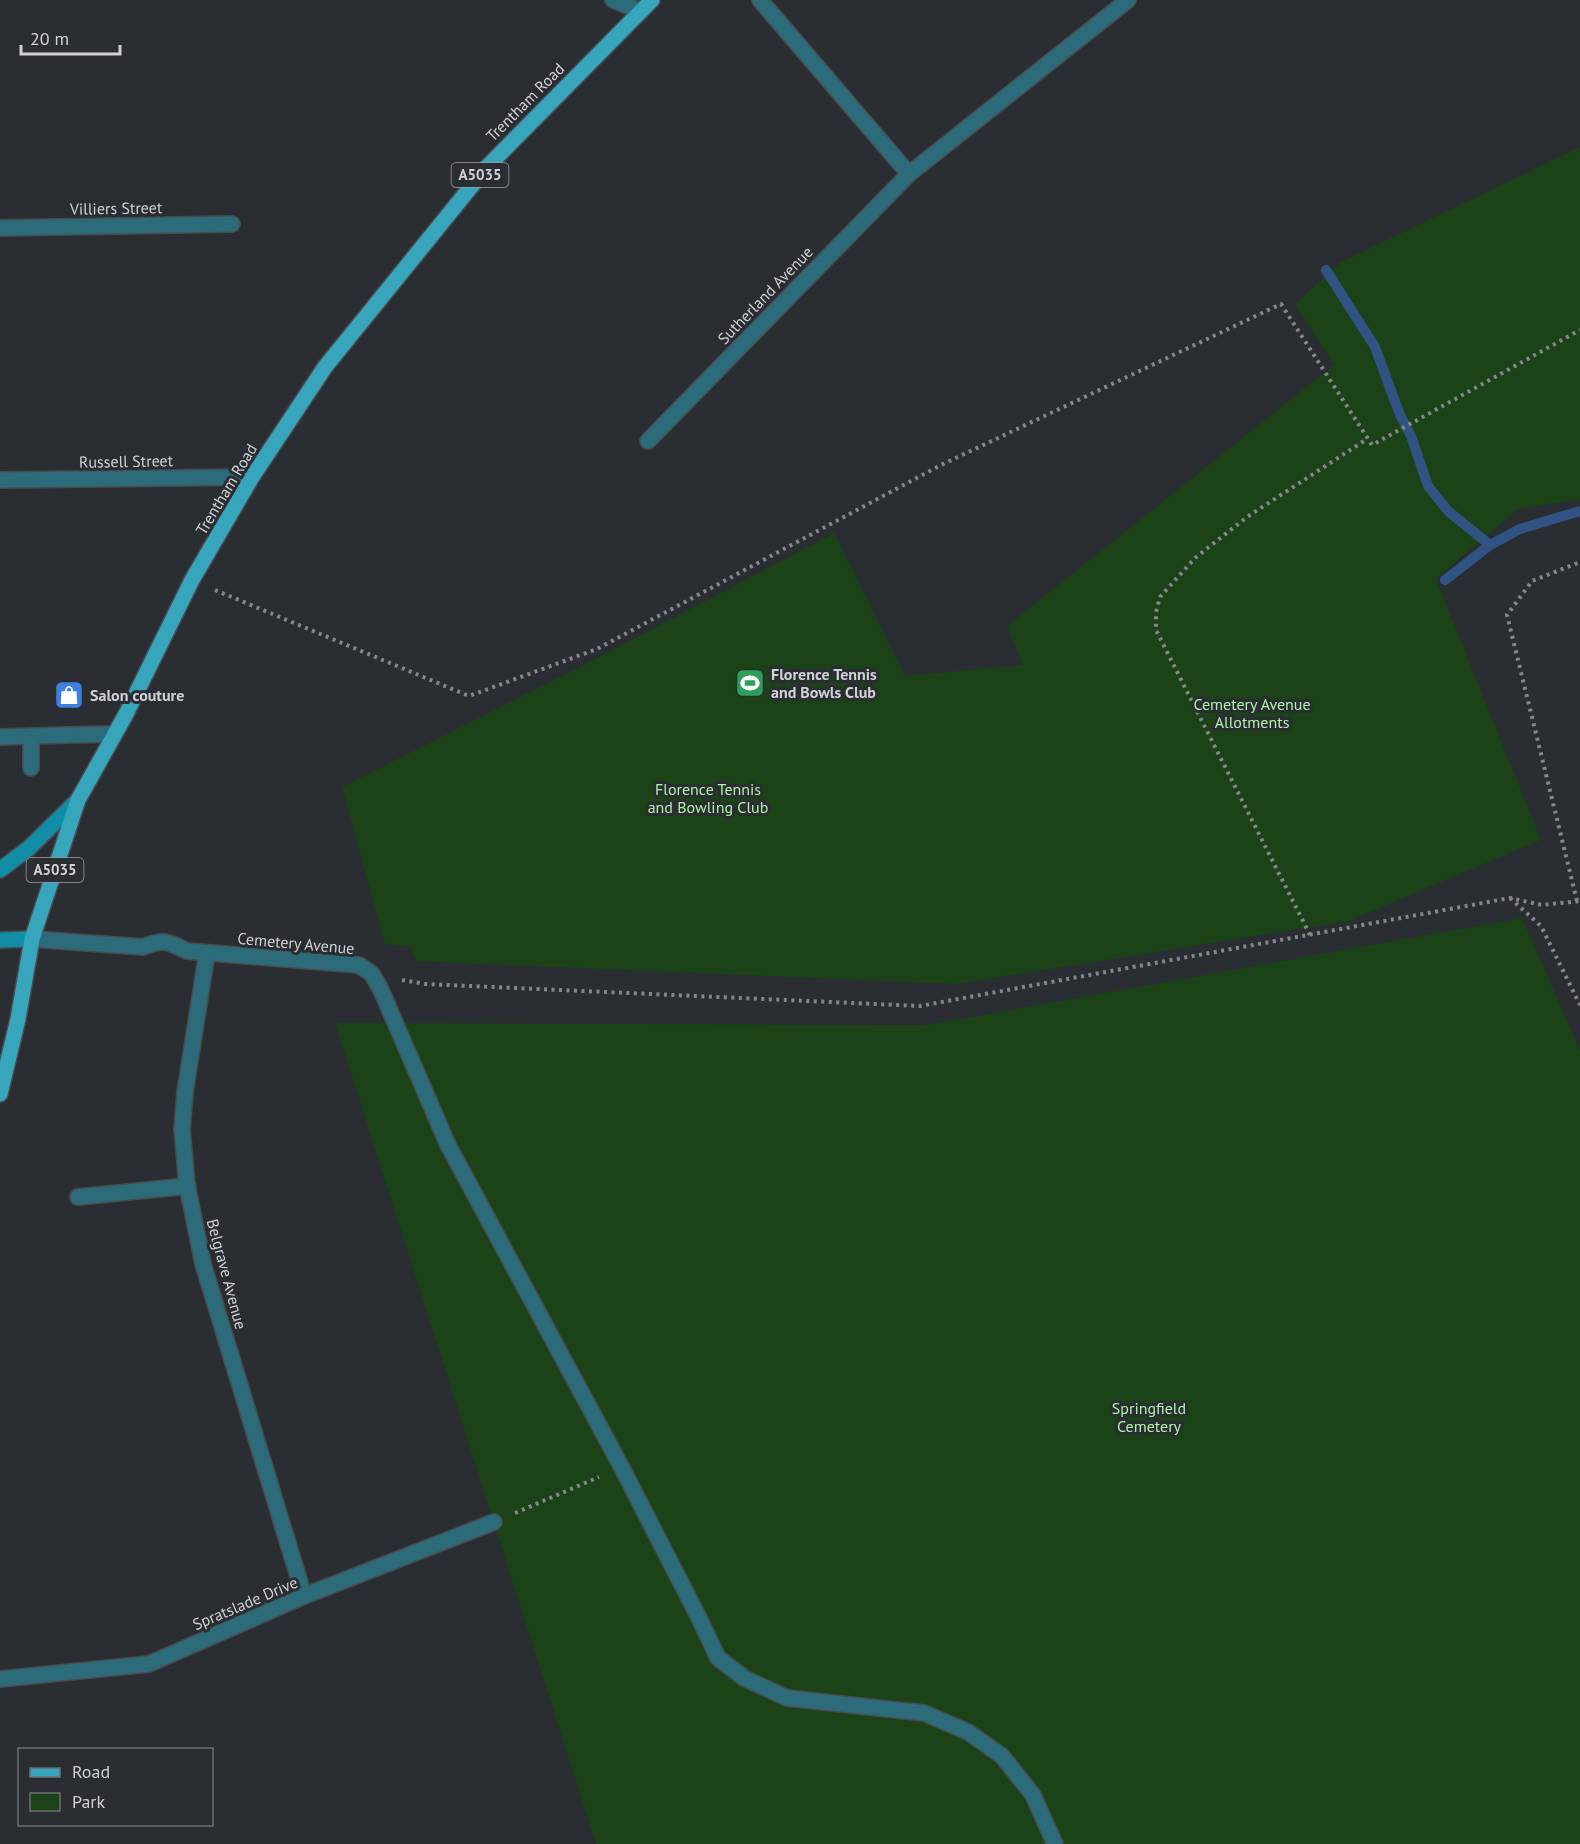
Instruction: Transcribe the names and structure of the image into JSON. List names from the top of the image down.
{
  "streets": {
    "main road": ["Trentham Road", "A5035"],
    "street": [
      "Villiers Street",
      "Sutherland Avenue",
      "Russell Street",
      "Cemetery Avenue",
      "Belgrave Avenue",
      "Spratslade Drive"
    ]
  },
  "crossings": [
    ["Trentham Road", "Russell Street"],
    ["Trentham Road", "Cemetery Avenue"],
    ["Cemetery Avenue", "Belgrave Avenue"],
    ["Belgrave Avenue", "Spratslade Drive"]
  ],
  "parks": ["Cemetery Avenue Allotments", "Florence Tennis and Bowling Club", "Springfield Cemetery"],
  "places": {
    "sports": ["Florence Tennis and Bowls Club"],
    "shop": ["Salon couture"]
  },
  "legend": ["Road", "Park"],
  "scale_bar": "20 m"
}
